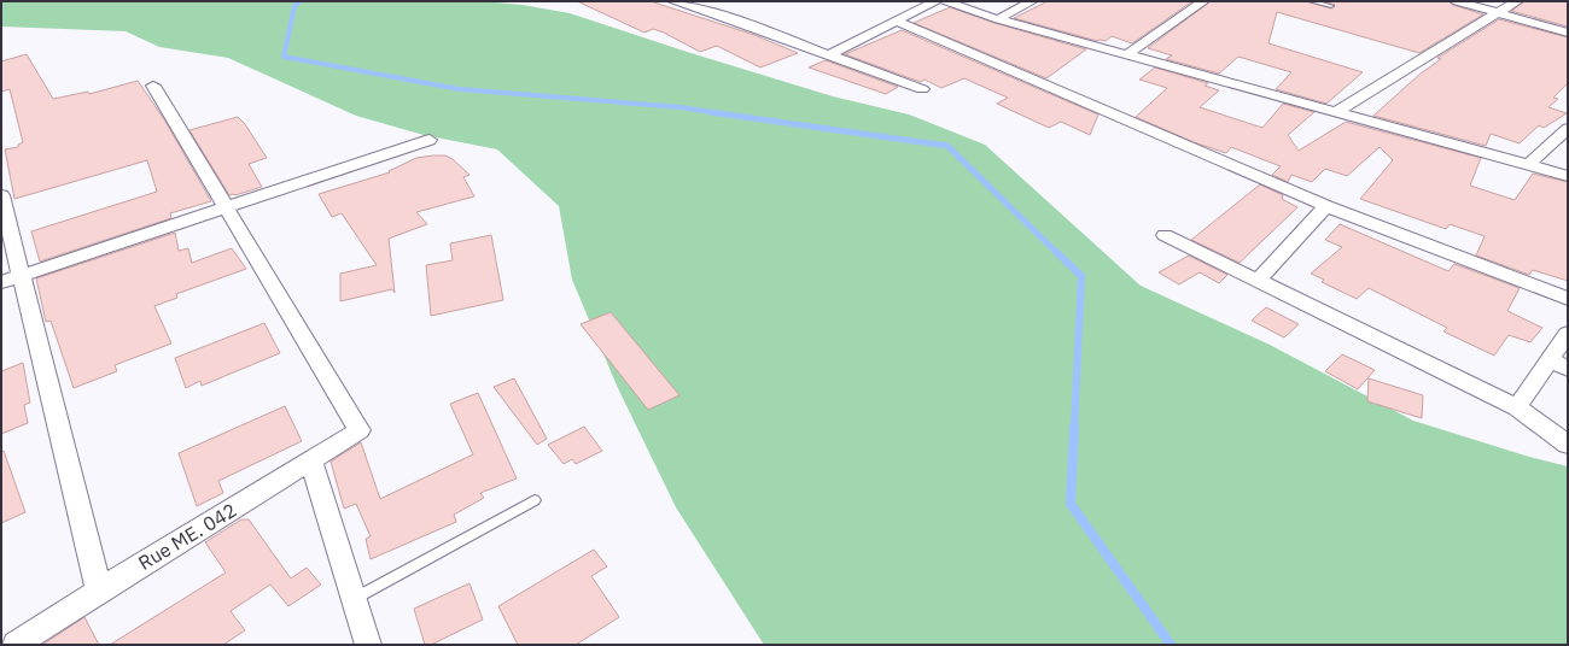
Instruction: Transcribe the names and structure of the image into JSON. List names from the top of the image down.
{
  "streets": {
    "street": ["Rue ME. 042"]
  }
}
